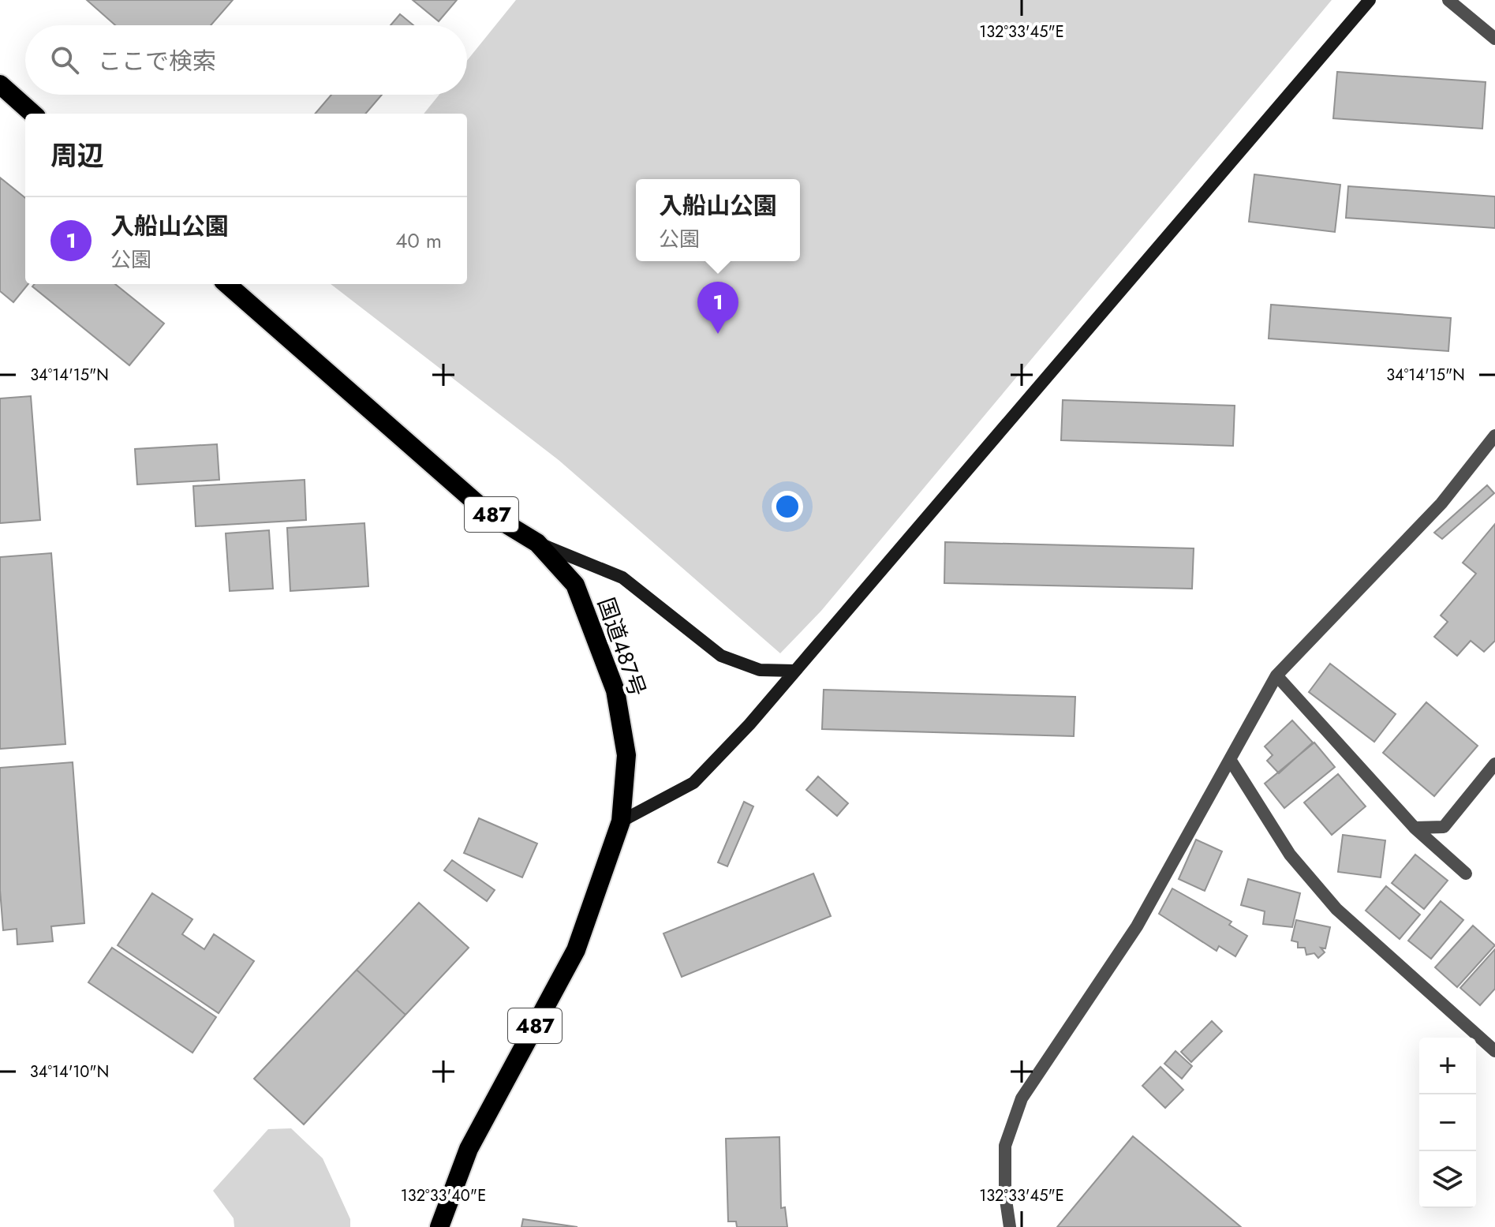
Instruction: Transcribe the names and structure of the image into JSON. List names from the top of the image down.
{
  "streets": {
    "highway": ["487", "国道487号"]
  },
  "page": {
    "search": "ここで検索",
    "heading": "周辺",
    "popup": ["入船山公園", "公園"],
    "list": [
      {
        "mark": "1",
        "name": "入船山公園",
        "note": "公園",
        "value": "40 m"
      }
    ],
    "pins": "1",
    "map_buttons": ["+", "−"]
  },
  "coordinates": [
    "132°33'45\"E",
    "34°14'15\"N",
    "34°14'10\"N",
    "132°33'40\"E"
  ]
}
